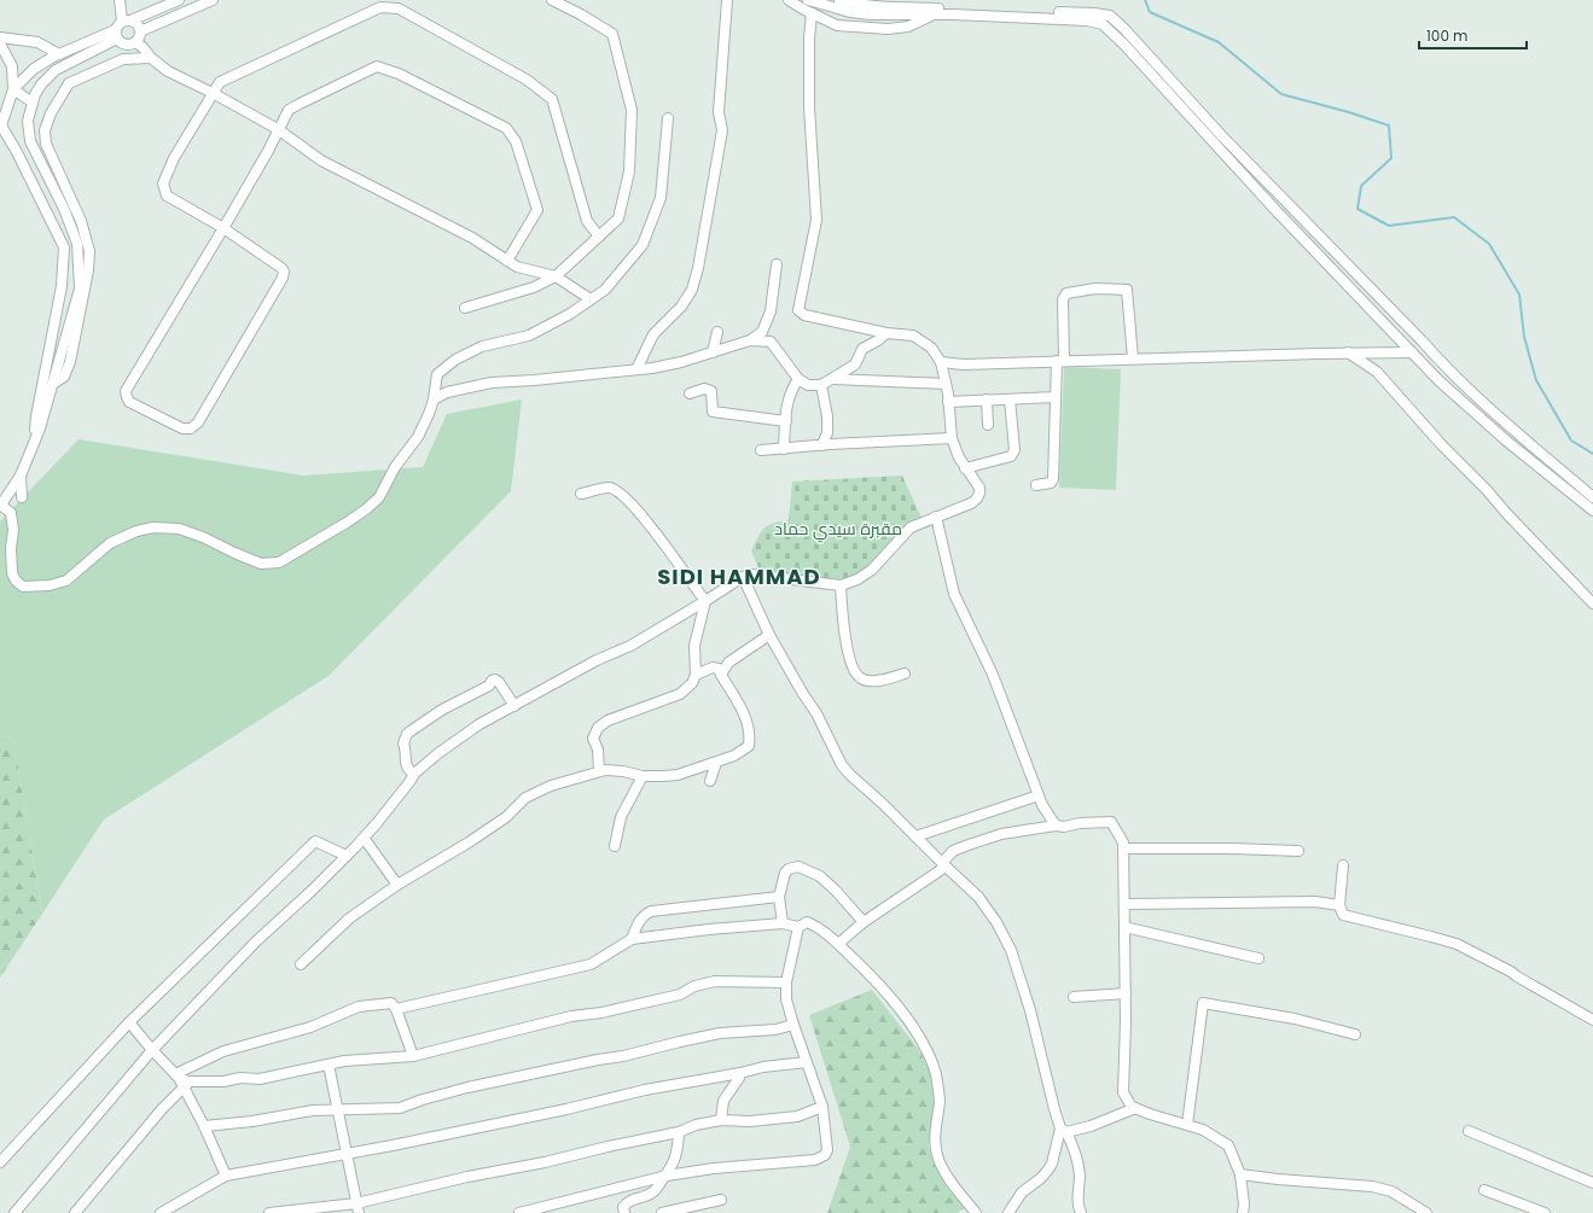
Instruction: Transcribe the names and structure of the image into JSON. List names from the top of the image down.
{
  "districts": ["SIDI HAMMAD"],
  "parks": ["مقبرة سيدي حماد"],
  "scale_bar": "100 m"
}
